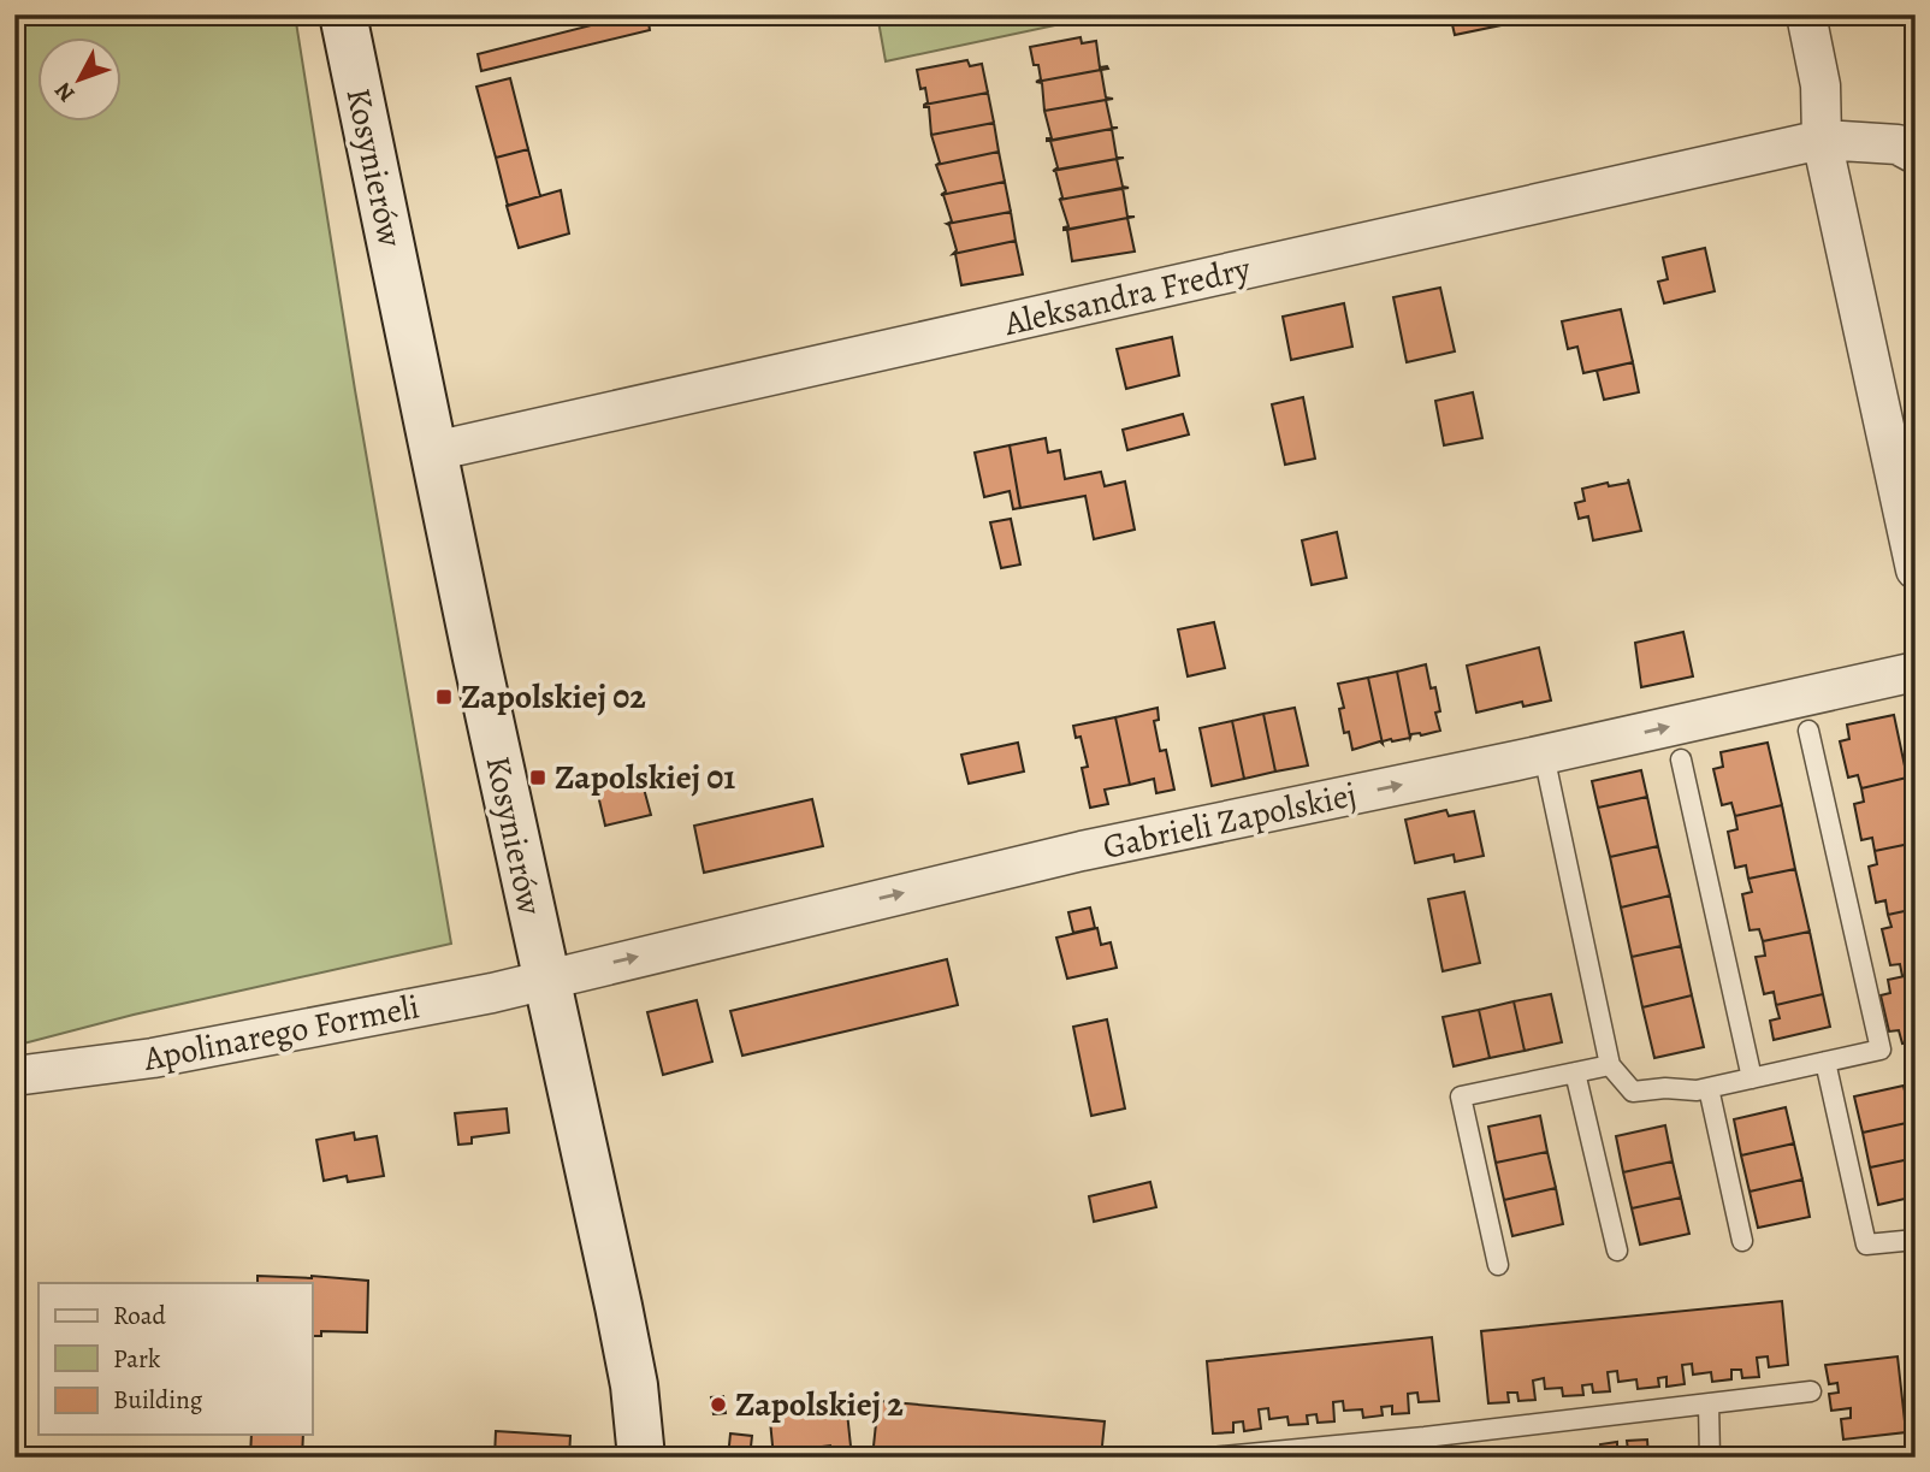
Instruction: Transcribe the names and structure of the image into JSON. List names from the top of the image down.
{
  "streets": {
    "main road": ["Kosynierów"],
    "street": ["Aleksandra Fredry", "Gabrieli Zapolskiej", "Apolinarego Formeli"]
  },
  "crossings": [
    ["Kosynierów", "Aleksandra Fredry"],
    ["Kosynierów", "Gabrieli Zapolskiej"],
    ["Kosynierów", "Apolinarego Formeli"],
    ["Gabrieli Zapolskiej", "Apolinarego Formeli"]
  ],
  "one_way": ["Gabrieli Zapolskiej"],
  "places": {
    "transit": ["Zapolskiej 02", "Zapolskiej 01"],
    "other": ["Zapolskiej 2"]
  },
  "legend": ["Road", "Park", "Building"],
  "north": "bottom left"
}
